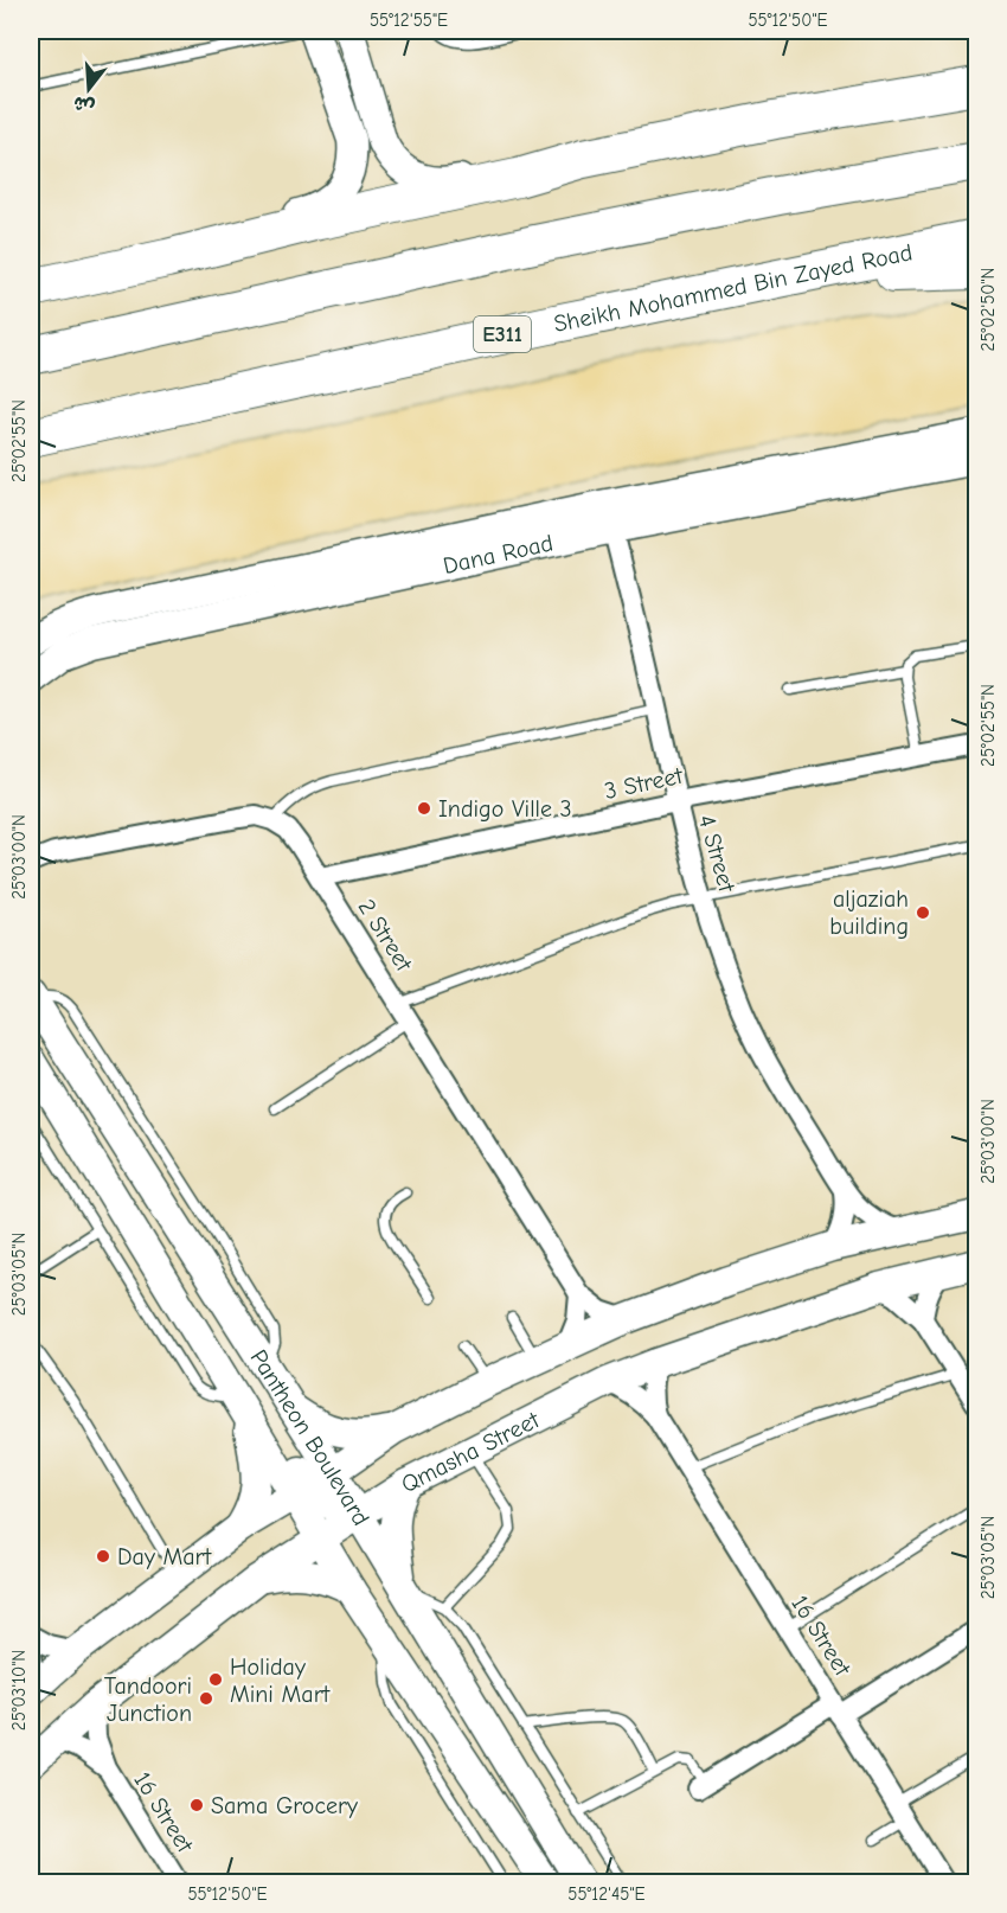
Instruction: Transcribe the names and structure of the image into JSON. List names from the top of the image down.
{
  "streets": {
    "highway": ["Sheikh Mohammed Bin Zayed Road", "E311"],
    "street": [
      "Dana Road",
      "3 Street",
      "4 Street",
      "2 Street",
      "Pantheon Boulevard",
      "Qmasha Street",
      "16 Street"
    ]
  },
  "crossings": [
    ["Dana Road", "4 Street"],
    ["3 Street", "4 Street"],
    ["3 Street", "2 Street"],
    ["Pantheon Boulevard", "Qmasha Street"],
    ["Qmasha Street", "16 Street"]
  ],
  "places": [
    "Indigo Ville 3",
    "aljaziah building",
    "Day Mart",
    "Holiday Mini Mart",
    "Tandoori Junction",
    "Sama Grocery"
  ],
  "north": "bottom",
  "coordinates": [
    "55°12'55\"E",
    "55°12'50\"E",
    "25°02'50\"N",
    "25°02'55\"N",
    "25°03'00\"N",
    "25°03'05\"N",
    "25°03'10\"N",
    "55°12'45\"E"
  ]
}
